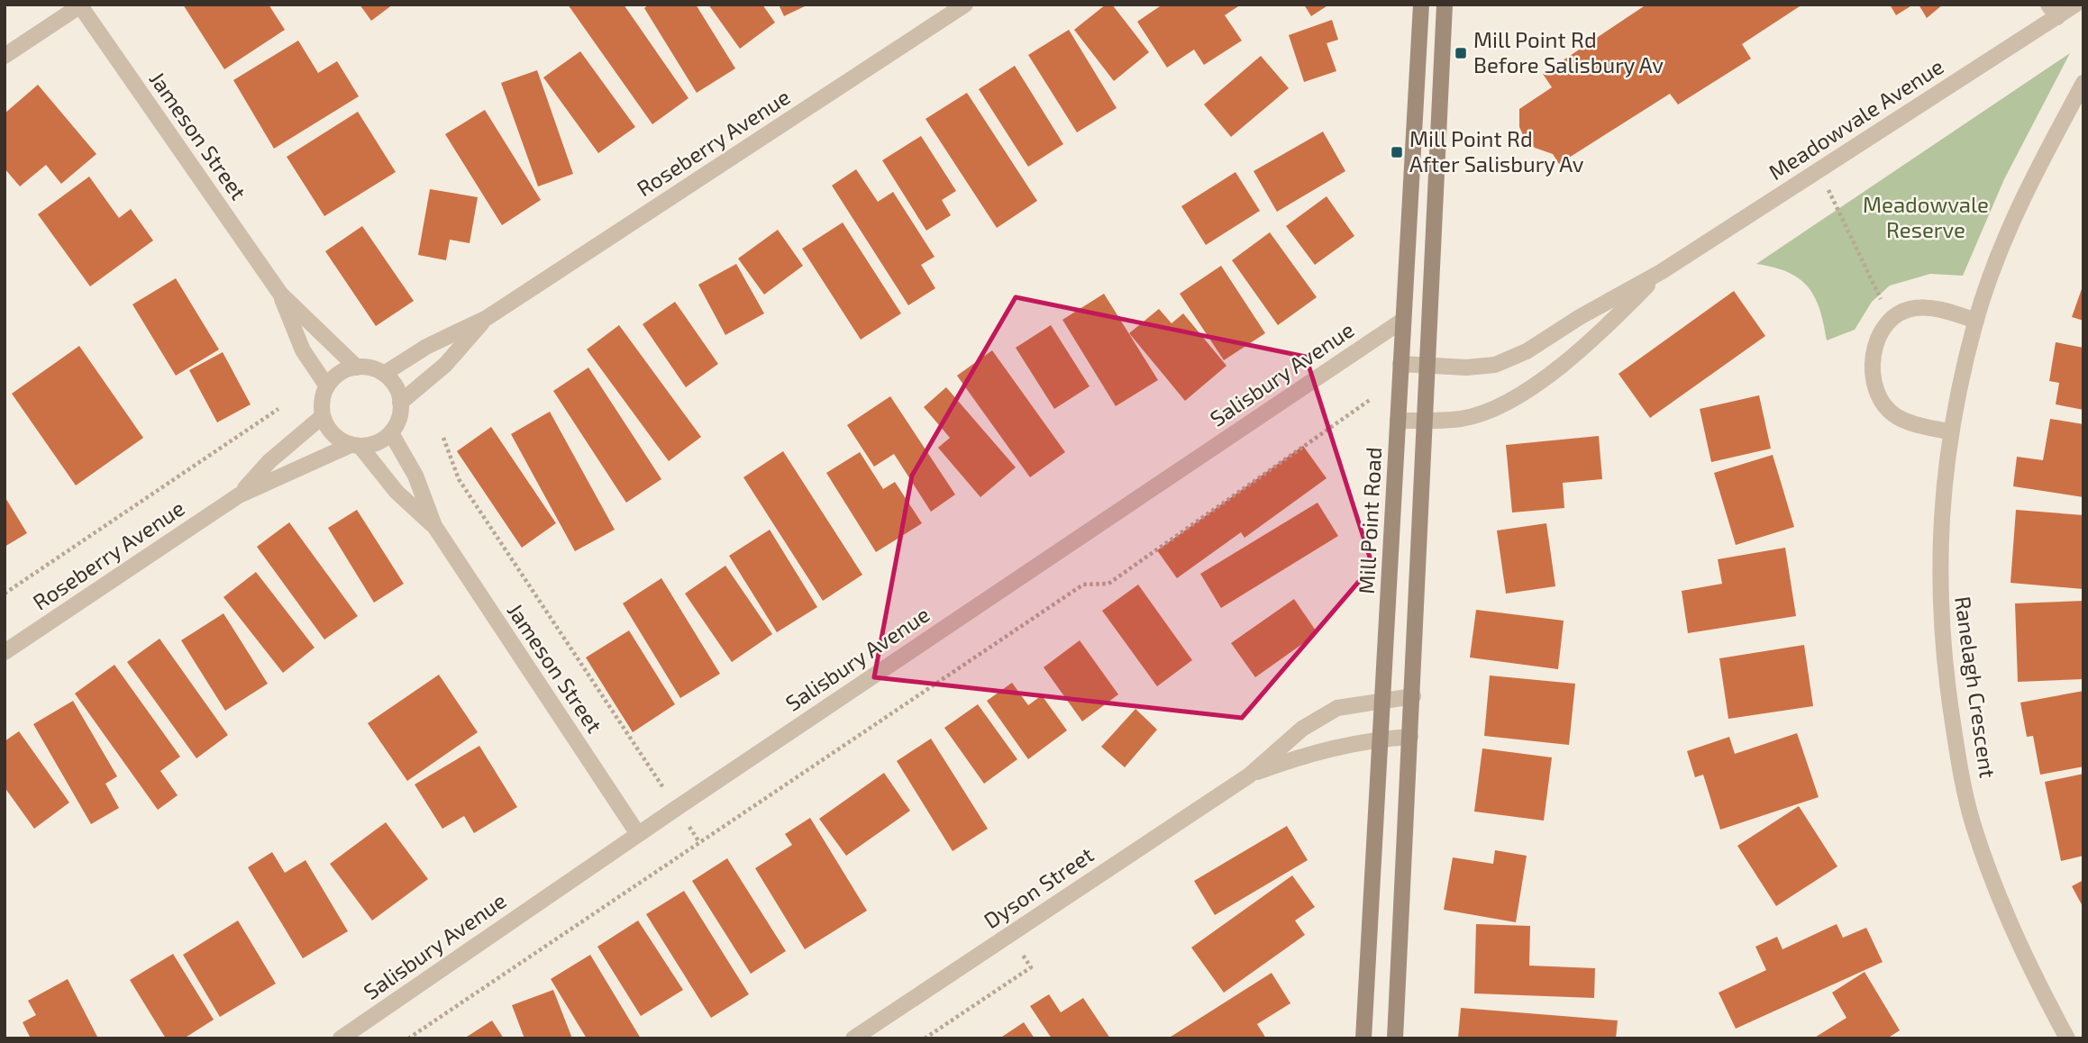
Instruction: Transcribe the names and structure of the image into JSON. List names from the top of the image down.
{
  "streets": {
    "main road": ["Mill Point Road"],
    "street": [
      "Meadowvale Avenue",
      "Jameson Street",
      "Roseberry Avenue",
      "Salisbury Avenue",
      "Ranelagh Crescent",
      "Dyson Street"
    ]
  },
  "crossings": [
    ["Meadowvale Avenue", "Mill Point Road"],
    ["Jameson Street", "Roseberry Avenue"],
    ["Jameson Street", "Salisbury Avenue"],
    ["Salisbury Avenue", "Mill Point Road"],
    ["Mill Point Road", "Dyson Street"]
  ],
  "parks": ["Meadowvale Reserve"],
  "places": {
    "transit": ["Mill Point Rd Before Salisbury Av", "Mill Point Rd After Salisbury Av"]
  }
}
